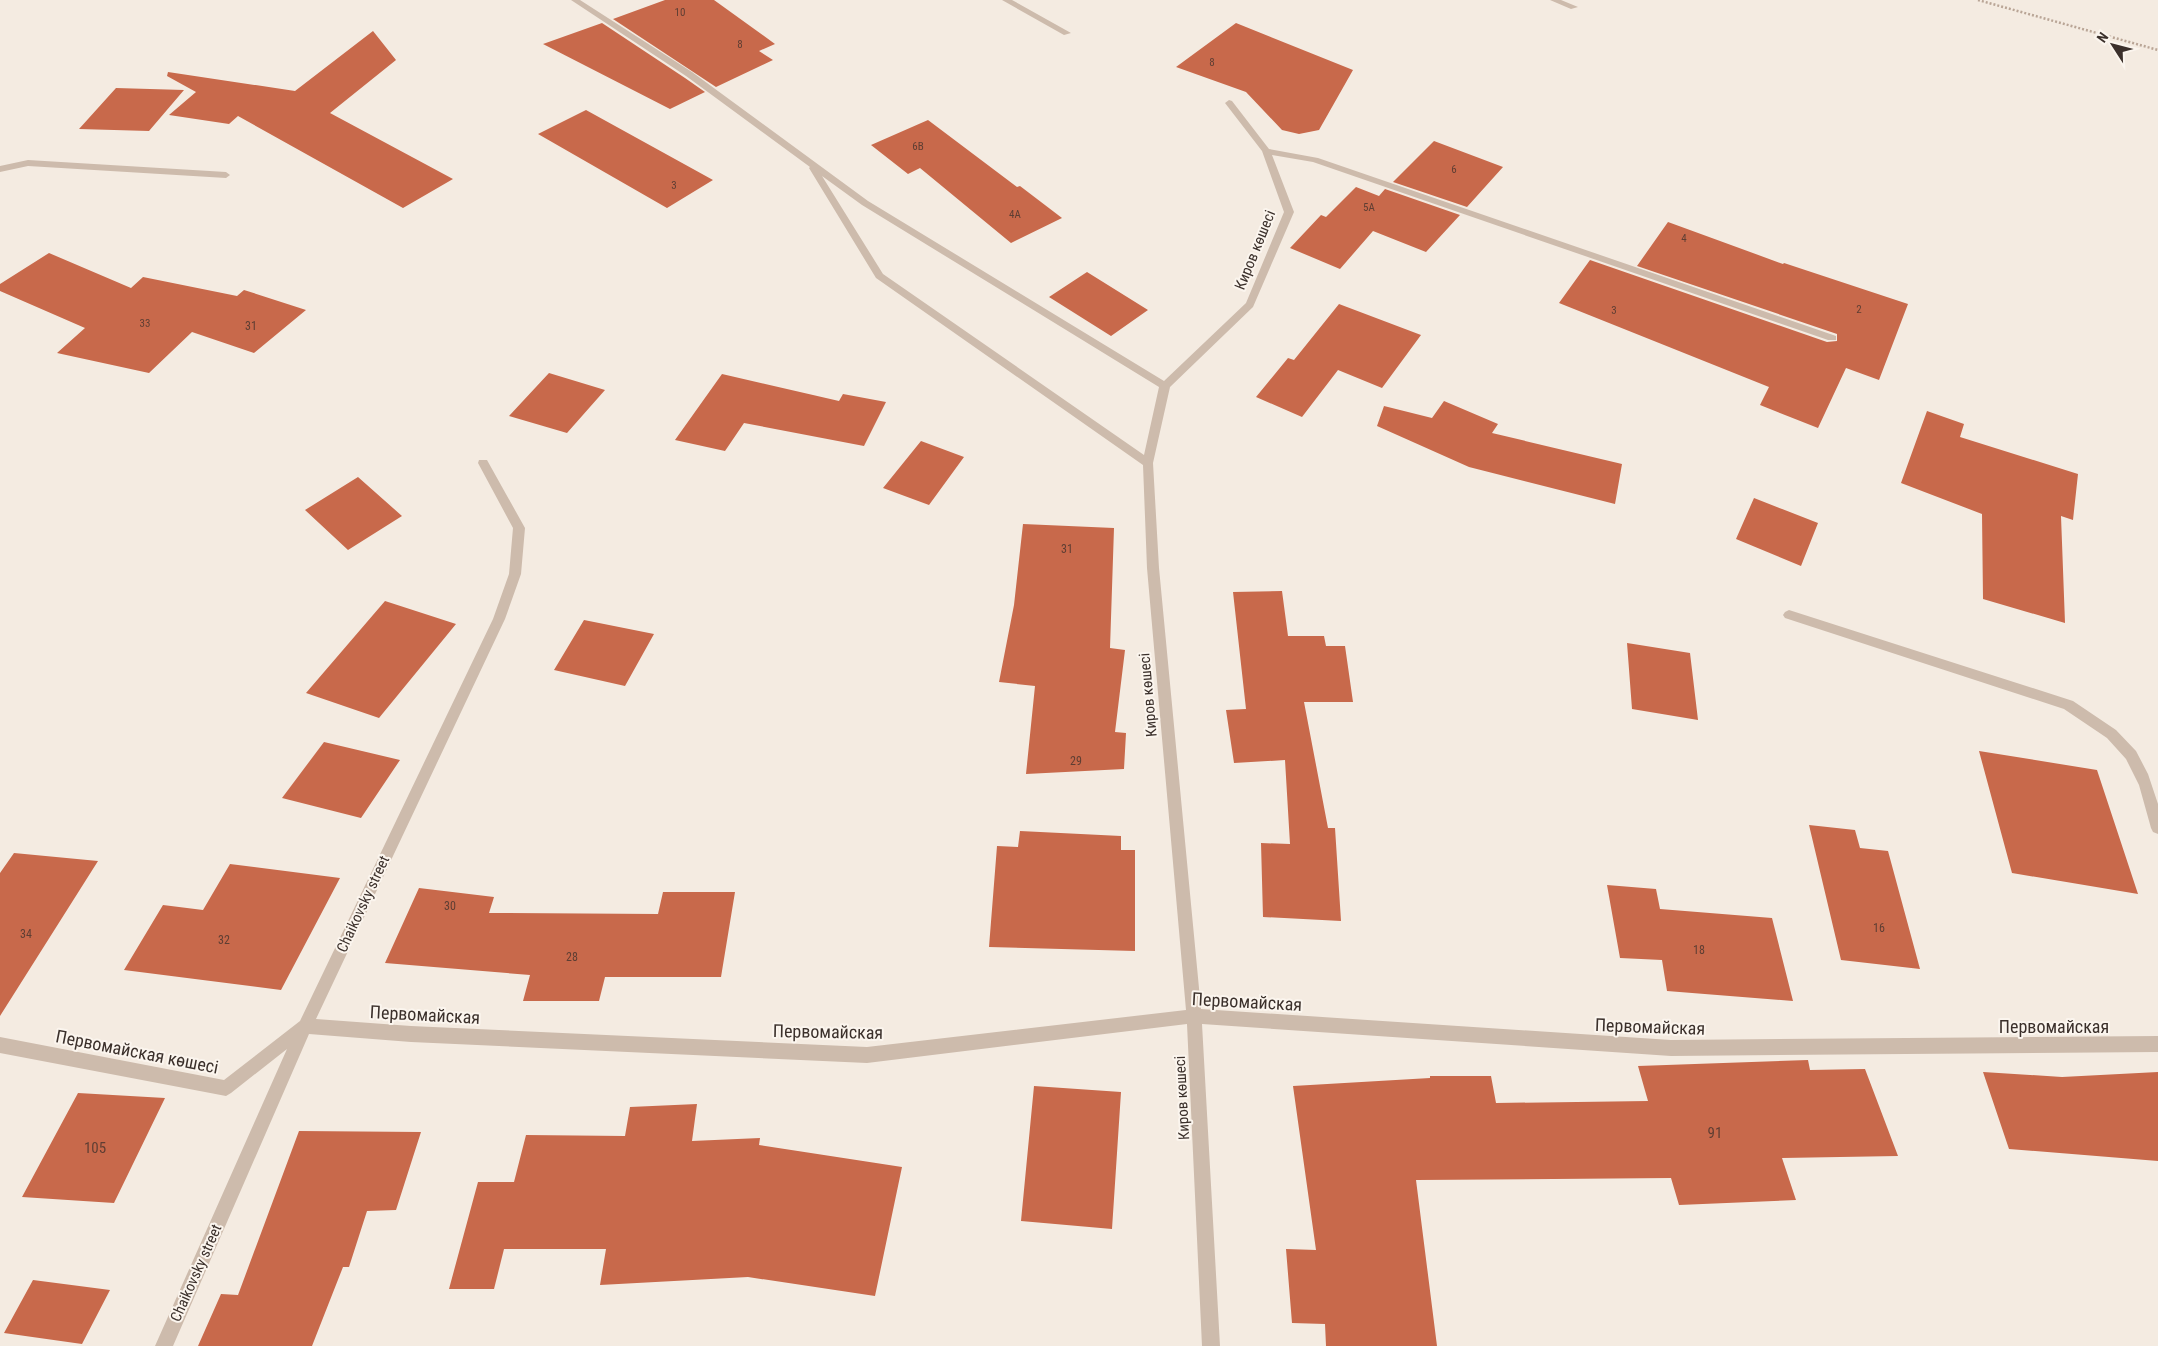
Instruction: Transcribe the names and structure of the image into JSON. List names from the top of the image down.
{
  "streets": {
    "street": [
      "Киров көшесі",
      "Chaikovsky street",
      "Первомайская",
      "Первомайская көшесі"
    ]
  },
  "crossings": [
    ["Киров көшесі", "Первомайская"],
    ["Chaikovsky street", "Первомайская"],
    ["Chaikovsky street", "Первомайская көшесі"],
    ["Первомайская", "Первомайская көшесі"]
  ],
  "house_numbers": [
    "10",
    "8",
    "8",
    "6B",
    "6",
    "3",
    "5A",
    "4A",
    "4",
    "2",
    "3",
    "33",
    "31",
    "31",
    "29",
    "30",
    "16",
    "34",
    "32",
    "18",
    "28",
    "91",
    "105"
  ],
  "north": "top left"
}
